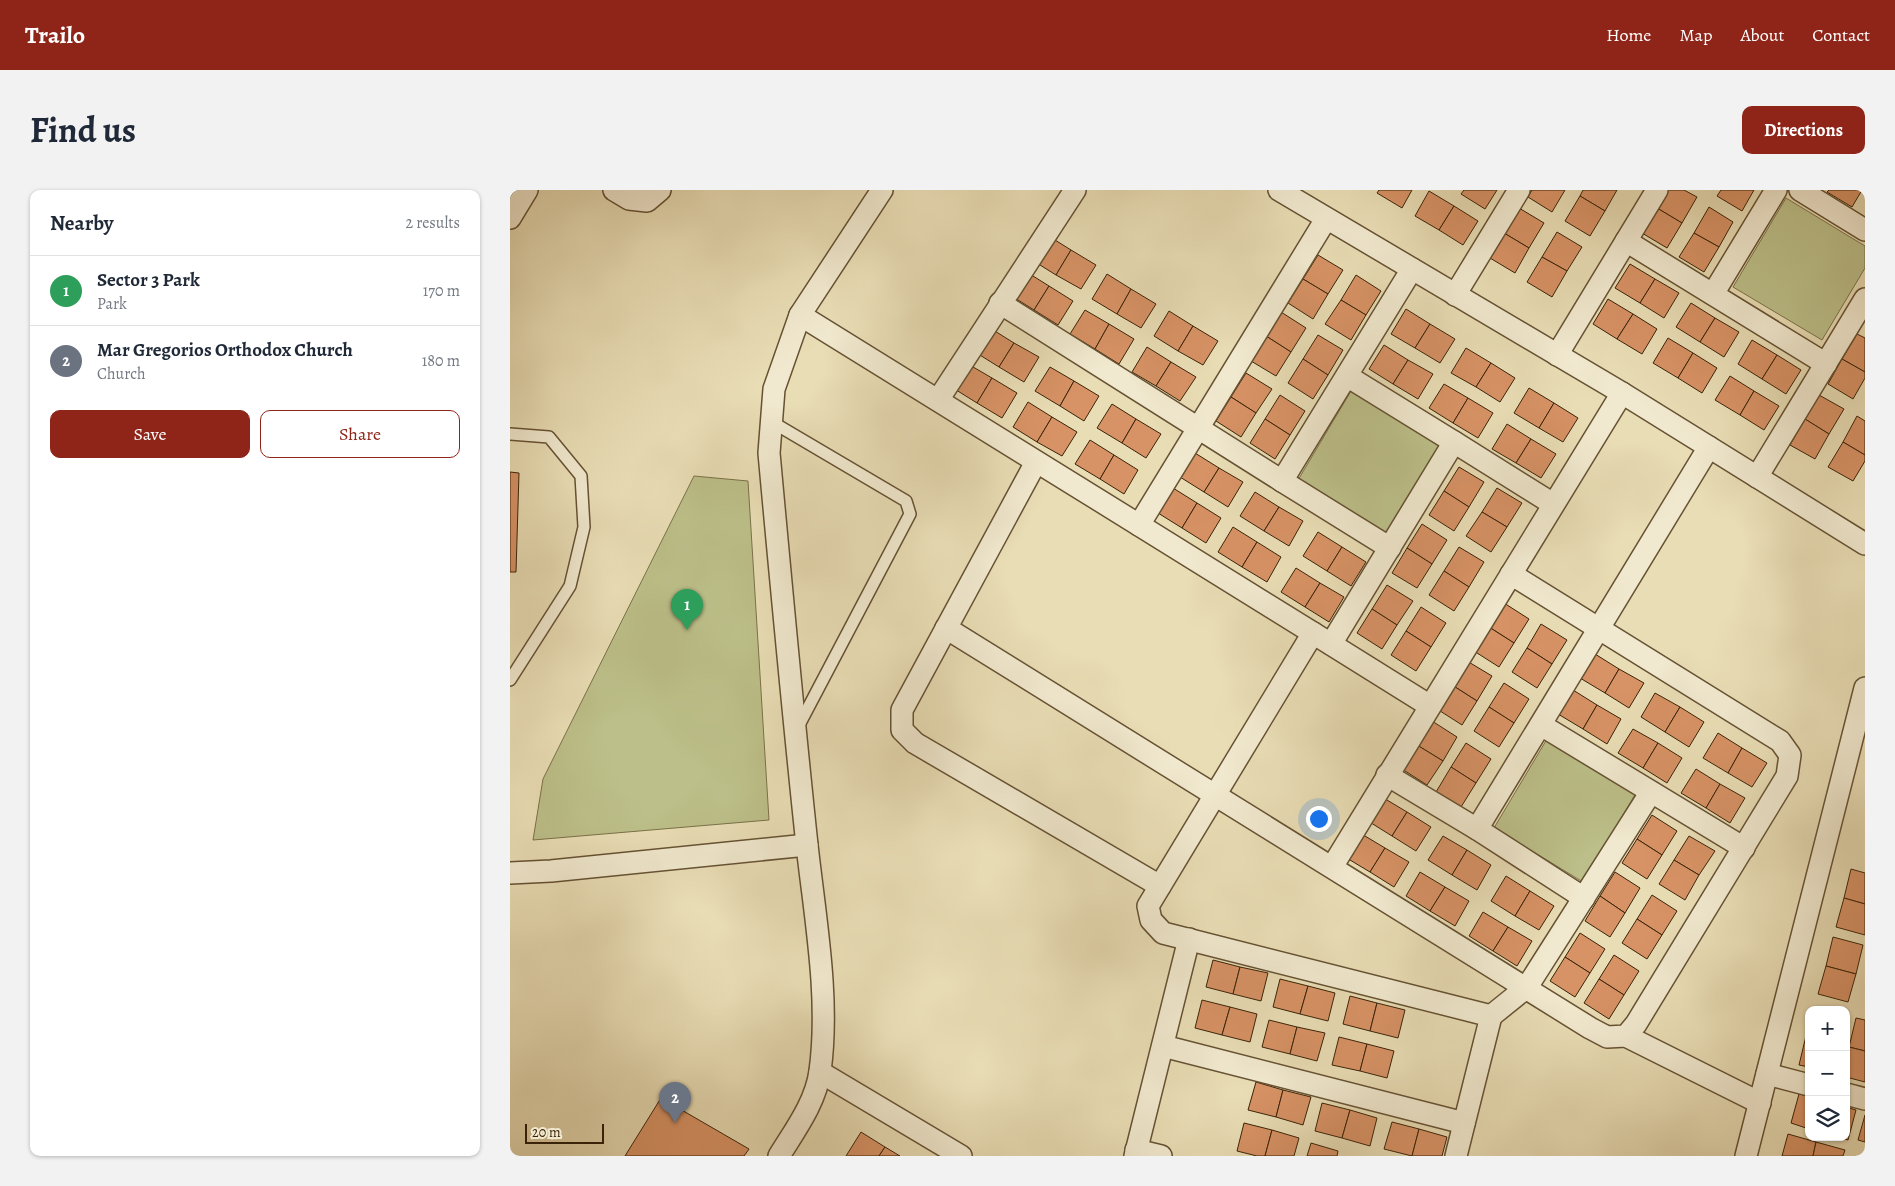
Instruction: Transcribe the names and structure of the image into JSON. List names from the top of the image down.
{
  "scale_bar": "20 m",
  "page": {
    "header": "Trailo",
    "nav": [
      "Home",
      "Map",
      "About",
      "Contact"
    ],
    "title": "Find us",
    "buttons": [
      "Directions",
      ["Save", "Share"]
    ],
    "heading": ["Nearby", "2 results"],
    "list": [
      {
        "mark": "1",
        "name": "Sector 3 Park",
        "note": "Park",
        "value": "170 m"
      },
      {
        "mark": "2",
        "name": "Mar Gregorios Orthodox Church",
        "note": "Church",
        "value": "180 m"
      }
    ],
    "pins": ["1", "2"],
    "map_buttons": ["+", "−"],
    "scale": "20 m"
  }
}
